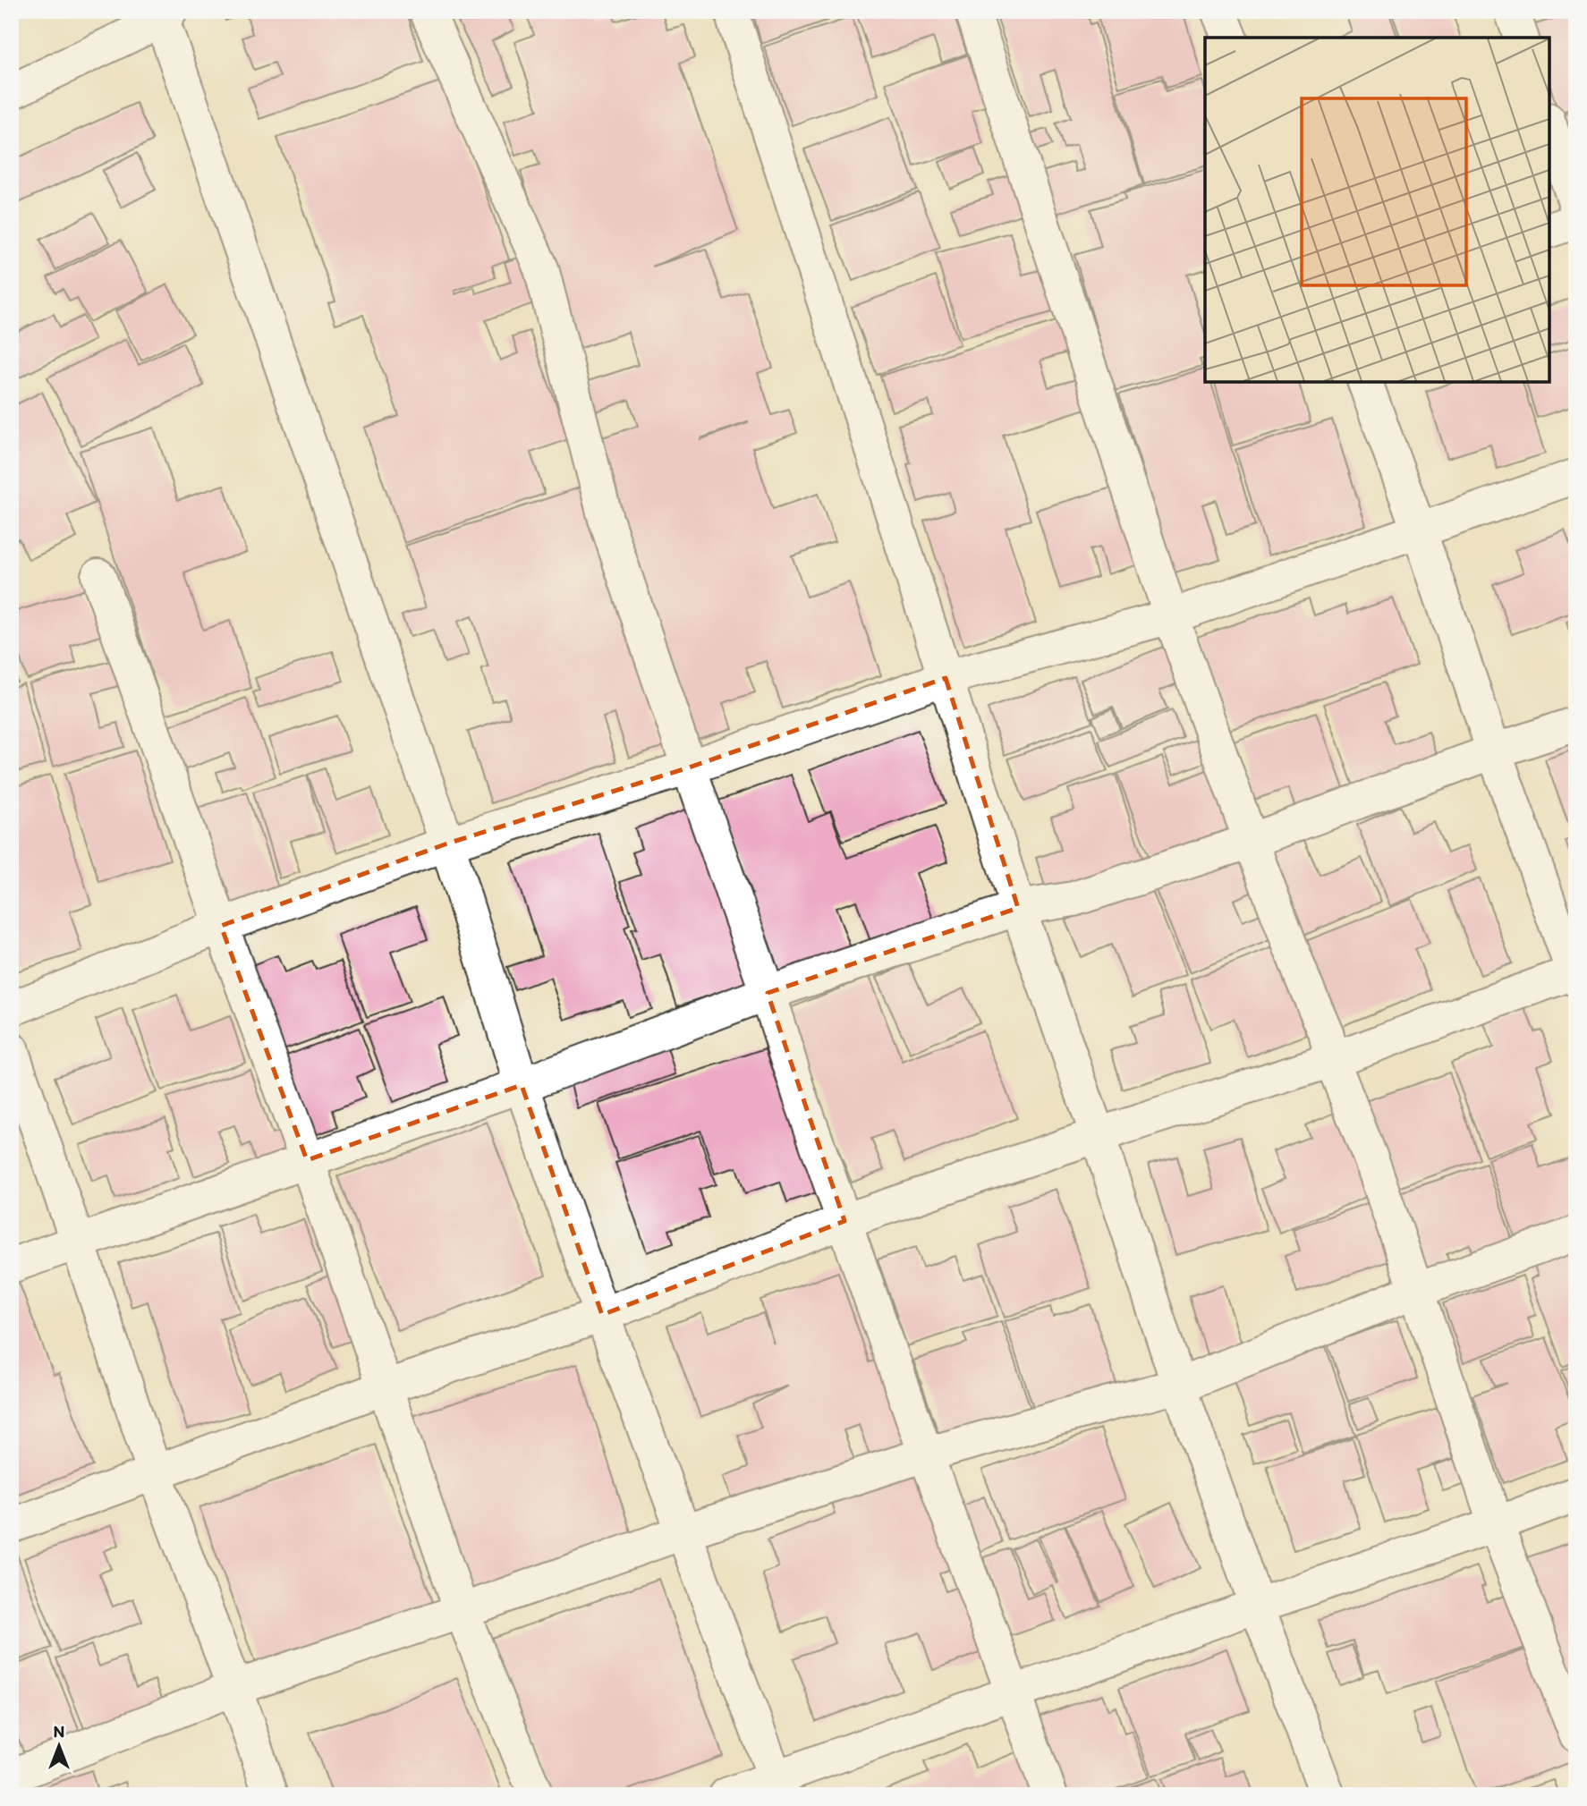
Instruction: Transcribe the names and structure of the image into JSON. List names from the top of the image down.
{
  "north": "top"
}
